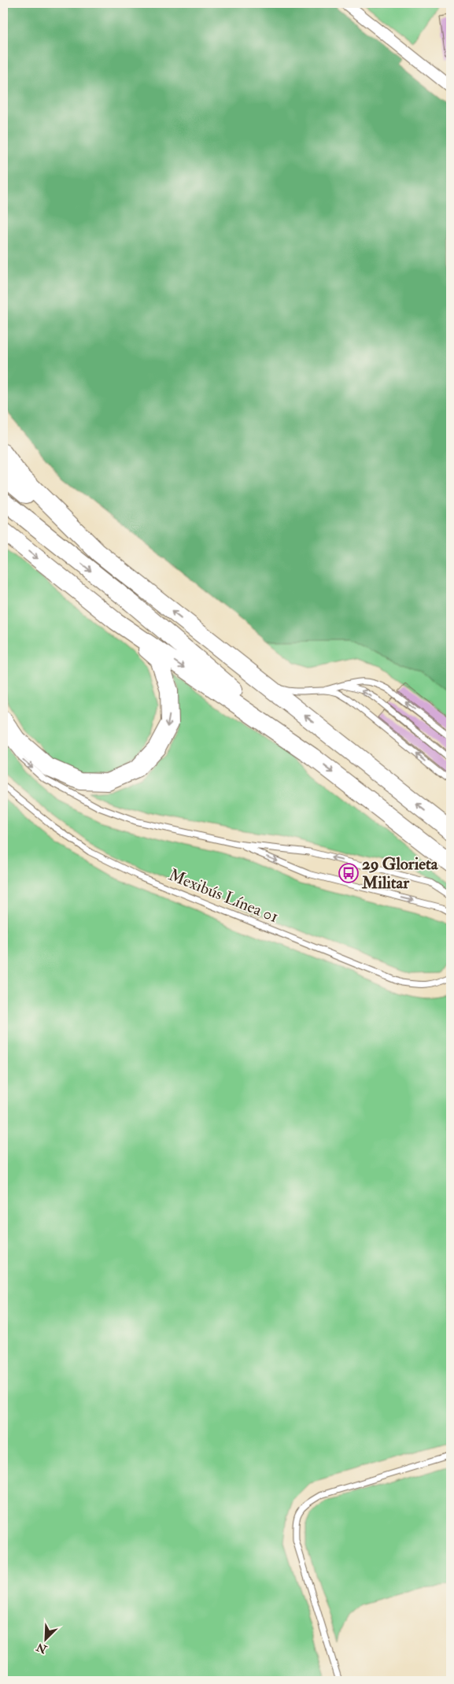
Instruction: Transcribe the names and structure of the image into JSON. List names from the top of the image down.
{
  "streets": {
    "lane": ["Mexibús Línea 01"]
  },
  "places": {
    "bus stop": ["29 Glorieta Militar"]
  },
  "north": "bottom left"
}
